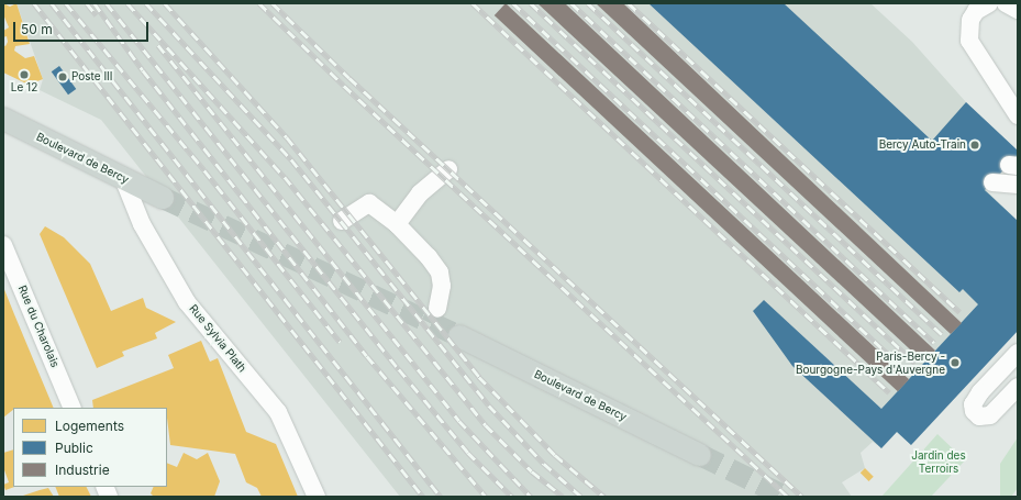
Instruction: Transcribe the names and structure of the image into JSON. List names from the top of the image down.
{
  "streets": {
    "main road": ["Boulevard de Bercy"],
    "street": ["Rue du Charolais", "Rue Sylvia Plath"]
  },
  "crossings": [
    ["Boulevard de Bercy", "Rue Sylvia Plath"]
  ],
  "parks": ["Jardin des Terroirs"],
  "places": [
    "Le 12",
    "Poste III",
    "Bercy Auto-Train",
    "Paris-Bercy - Bourgogne-Pays d'Auvergne"
  ],
  "legend": ["Logements", "Public", "Industrie"],
  "scale_bar": "50 m"
}
